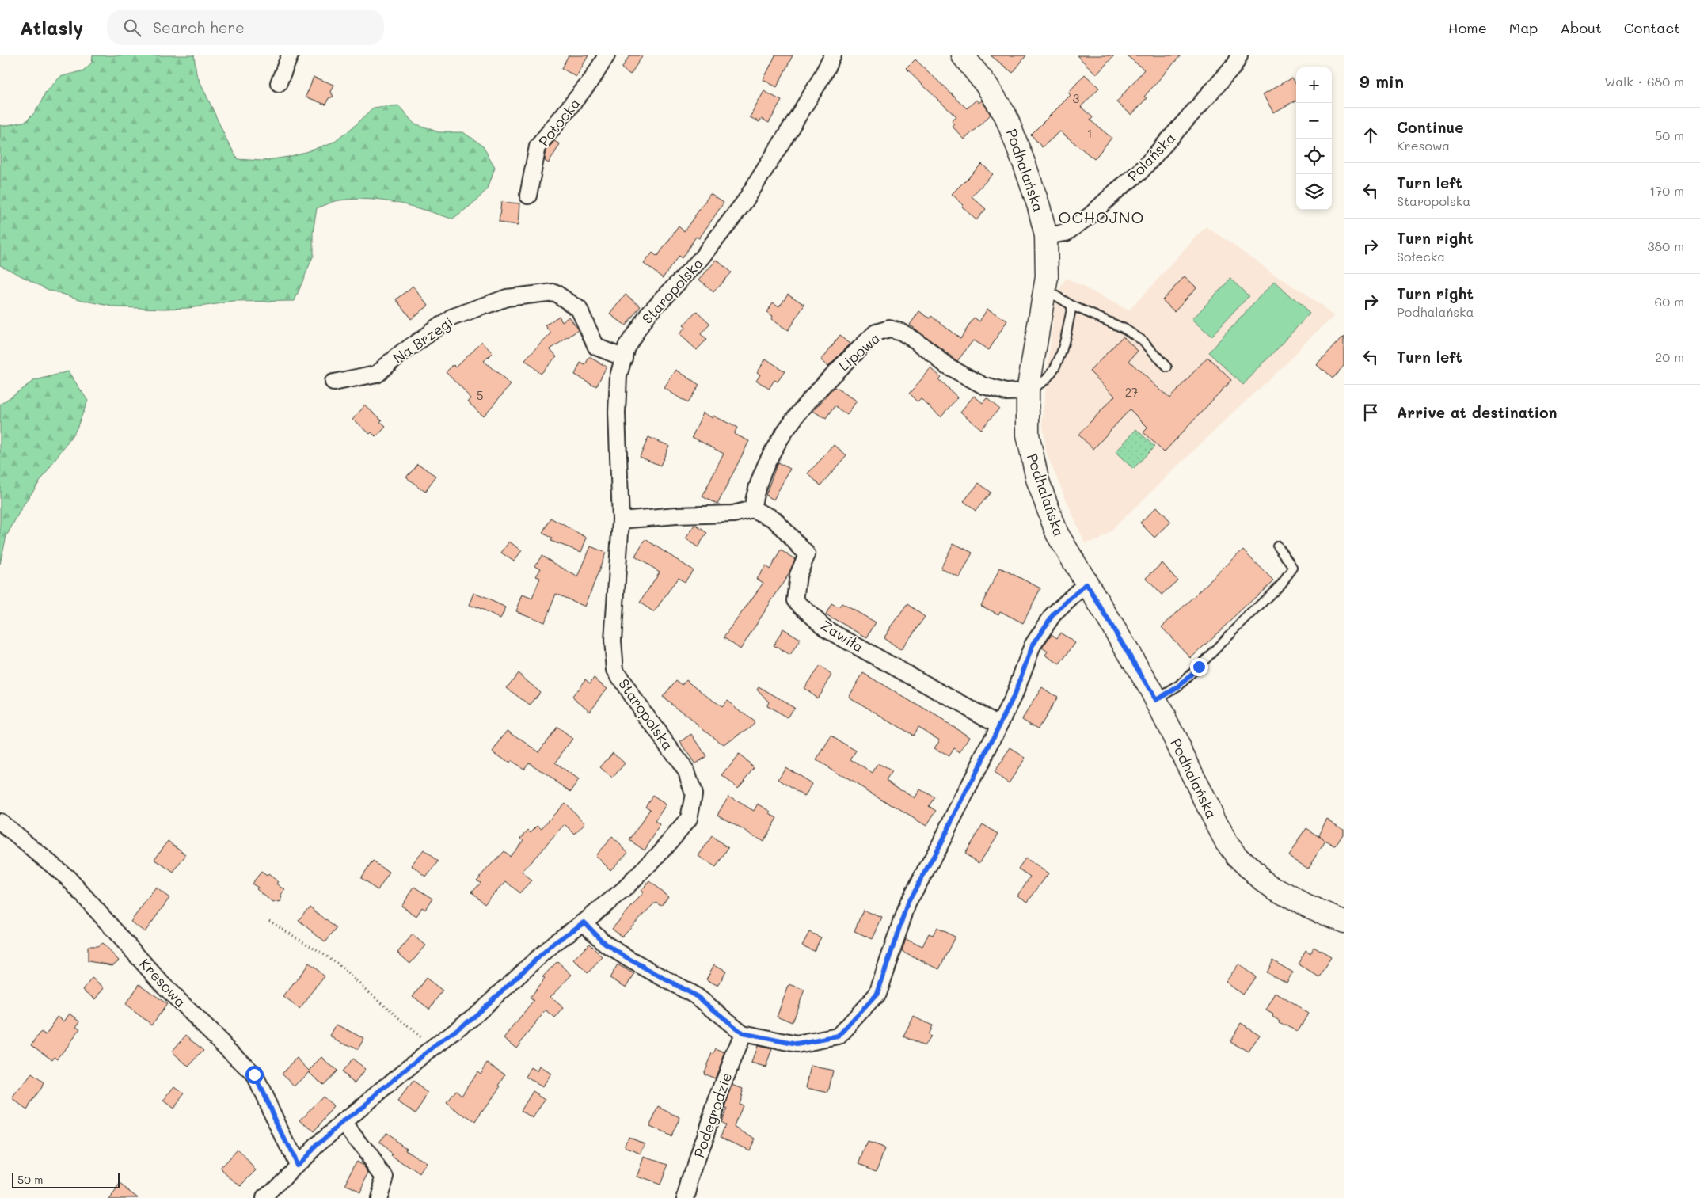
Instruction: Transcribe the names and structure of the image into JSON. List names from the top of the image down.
{
  "streets": {
    "street": [
      "Potocka",
      "Polańska",
      "Podhalańska",
      "Staropolska",
      "Na Brzegi",
      "Lipowa",
      "Zawiła",
      "Kresowa",
      "Podegrodzie"
    ]
  },
  "crossings": [
    ["Polańska", "Podhalańska"],
    ["Podhalańska", "Lipowa"],
    ["Staropolska", "Na Brzegi"],
    ["Staropolska", "Kresowa"],
    ["Lipowa", "Zawiła"]
  ],
  "districts": ["OCHOJNO"],
  "house_numbers": [
    "3",
    "1",
    "27",
    "5"
  ],
  "scale_bar": "50 m",
  "page": {
    "header": "Atlasly",
    "search": "Search here",
    "nav": [
      "Home",
      "Map",
      "About",
      "Contact"
    ],
    "heading": ["9 min", "Walk · 680 m"],
    "map_buttons": ["+", "−"],
    "list": [
      ["Continue", "Kresowa", "50 m"],
      ["Turn left", "Staropolska", "170 m"],
      ["Turn right", "Sołecka", "380 m"],
      ["Turn right", "Podhalańska", "60 m"],
      ["Turn left", "20 m"],
      "Arrive at destination"
    ],
    "scale": "50 m"
  }
}
